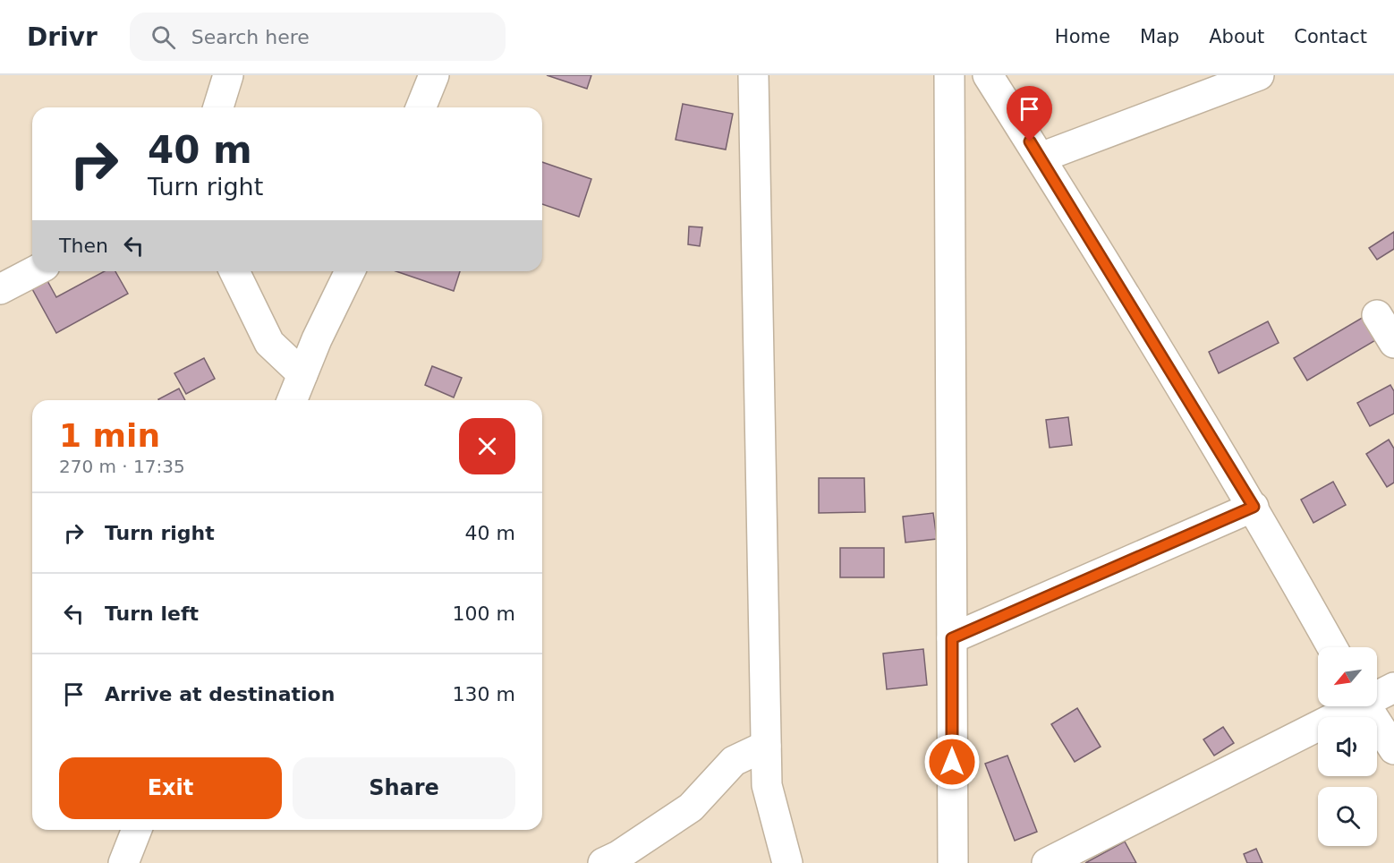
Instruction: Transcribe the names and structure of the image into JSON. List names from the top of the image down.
{
  "north": "bottom left",
  "page": {
    "header": "Drivr",
    "search": "Search here",
    "nav": [
      "Home",
      "Map",
      "About",
      "Contact"
    ],
    "turn": ["40 m", "Turn right"],
    "then": "Then",
    "heading": ["1 min", "270 m · 17:35"],
    "list": [
      {
        "name": "Turn right",
        "value": "40 m"
      },
      {
        "name": "Turn left",
        "value": "100 m"
      },
      {
        "name": "Arrive at destination",
        "value": "130 m"
      }
    ],
    "buttons": ["Exit", "Share"]
  }
}
